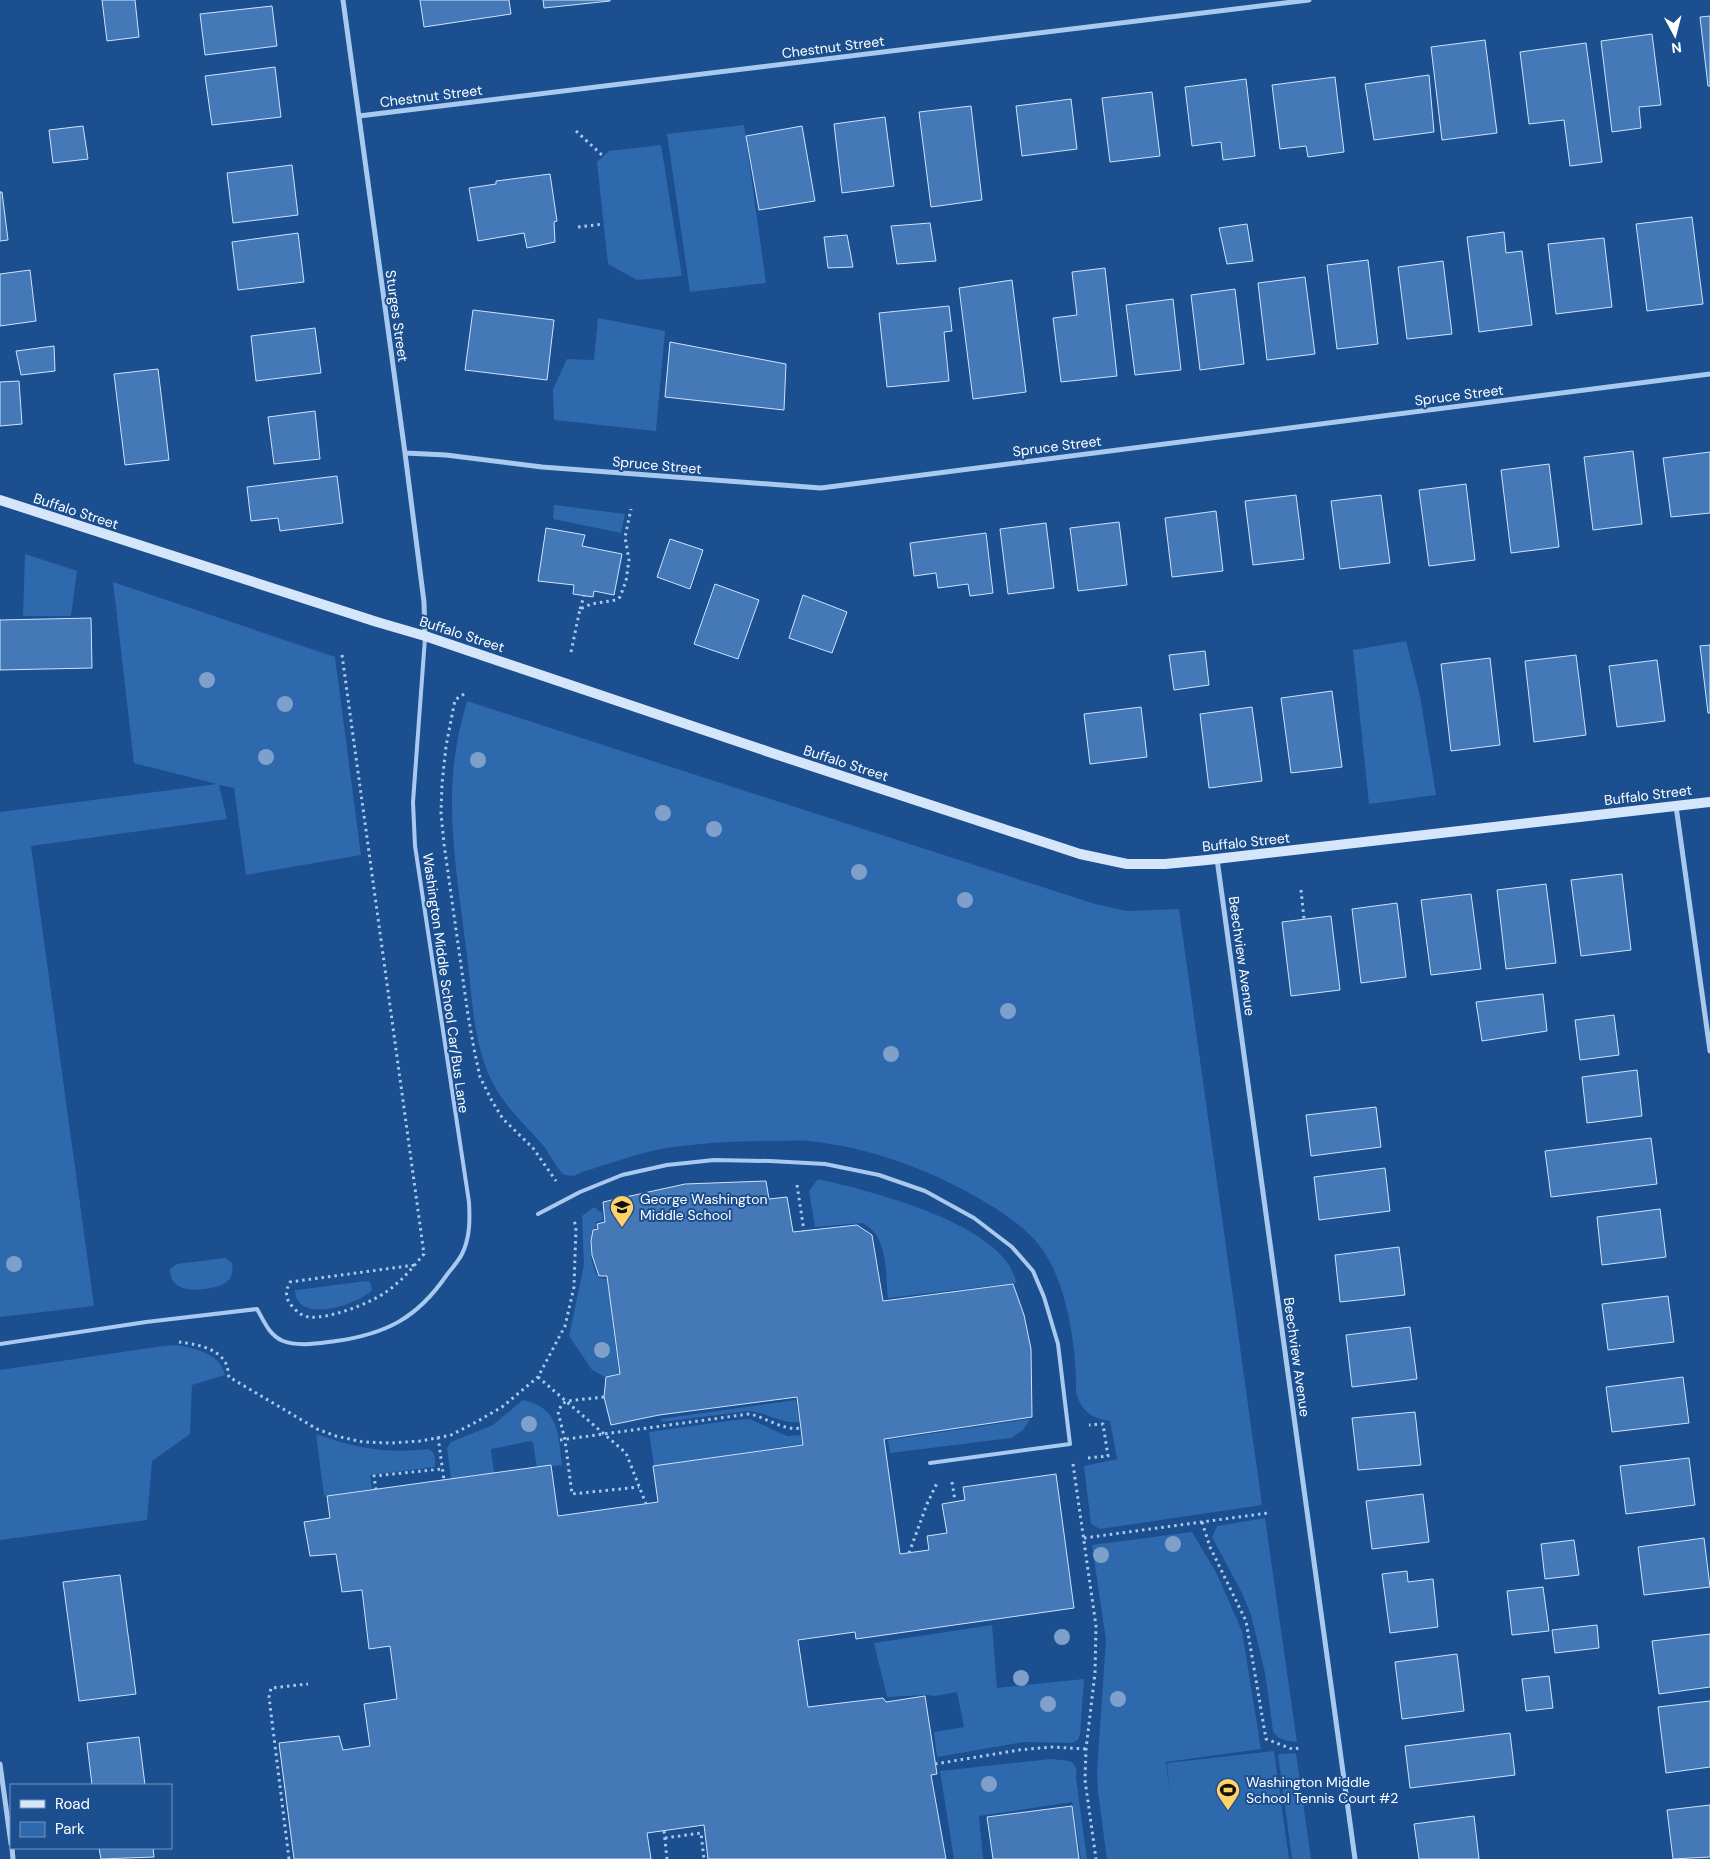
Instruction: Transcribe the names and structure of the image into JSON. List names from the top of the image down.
{
  "streets": {
    "street": [
      "Chestnut Street",
      "Sturges Street",
      "Spruce Street",
      "Buffalo Street",
      "Beechview Avenue"
    ],
    "lane": ["Washington Middle School Car/Bus Lane"]
  },
  "crossings": [
    ["Chestnut Street", "Sturges Street"],
    ["Sturges Street", "Spruce Street"],
    ["Sturges Street", "Buffalo Street"],
    ["Sturges Street", "Washington Middle School Car/Bus Lane"],
    ["Buffalo Street", "Beechview Avenue"],
    ["Buffalo Street", "Washington Middle School Car/Bus Lane"]
  ],
  "places": {
    "school or university": ["George Washington Middle School"],
    "sports": ["Washington Middle School Tennis Court #2"]
  },
  "legend": ["Road", "Park"],
  "north": "bottom"
}
